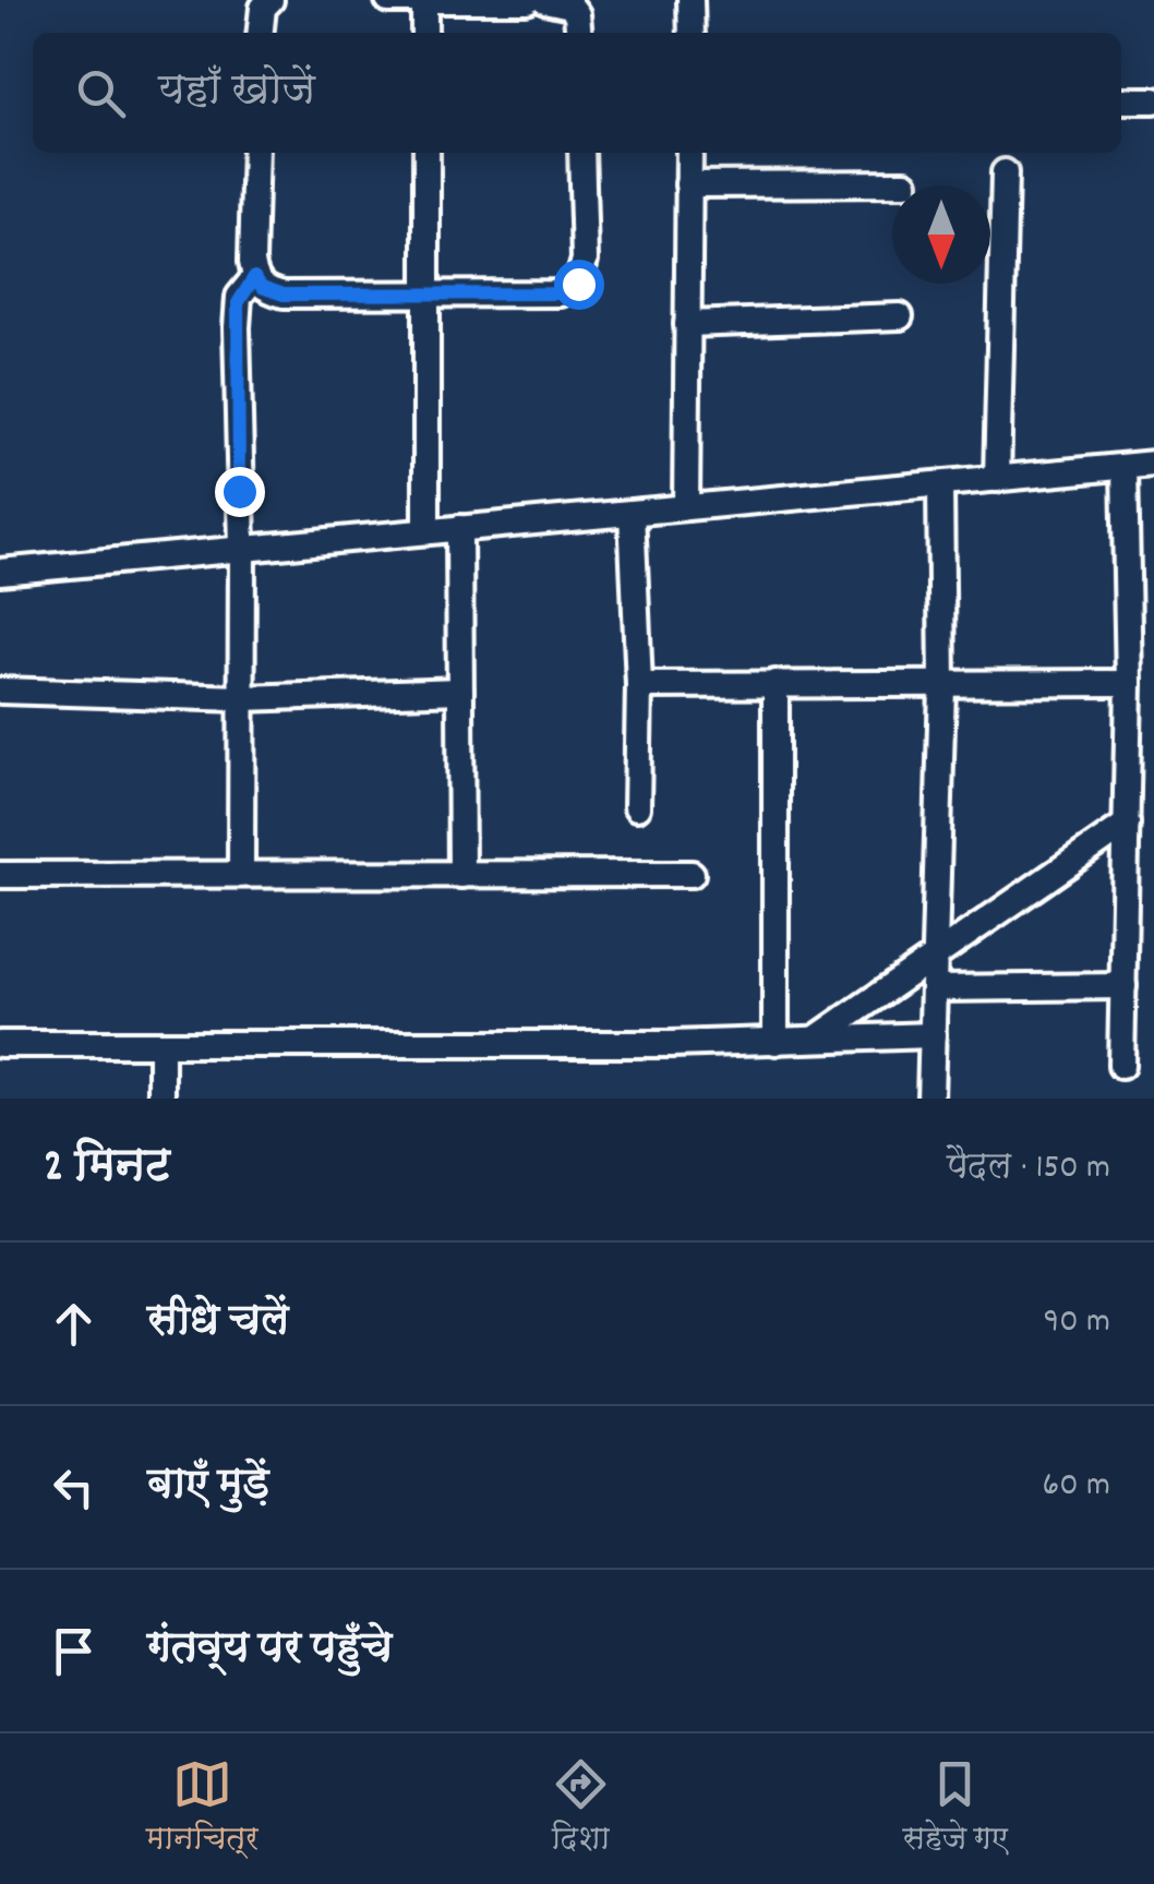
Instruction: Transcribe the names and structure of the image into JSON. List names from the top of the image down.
{
  "north": "bottom",
  "page": {
    "search": "यहाँ खोजें",
    "heading": ["2 मिनट", "पैदल · 150 m"],
    "list": [
      ["सीधे चलें", "90 m"],
      ["बाएँ मुड़ें", "60 m"],
      "गंतव्य पर पहुँचे"
    ],
    "nav": ["मानचित्र", "दिशा", "सहेजे गए"]
  }
}
